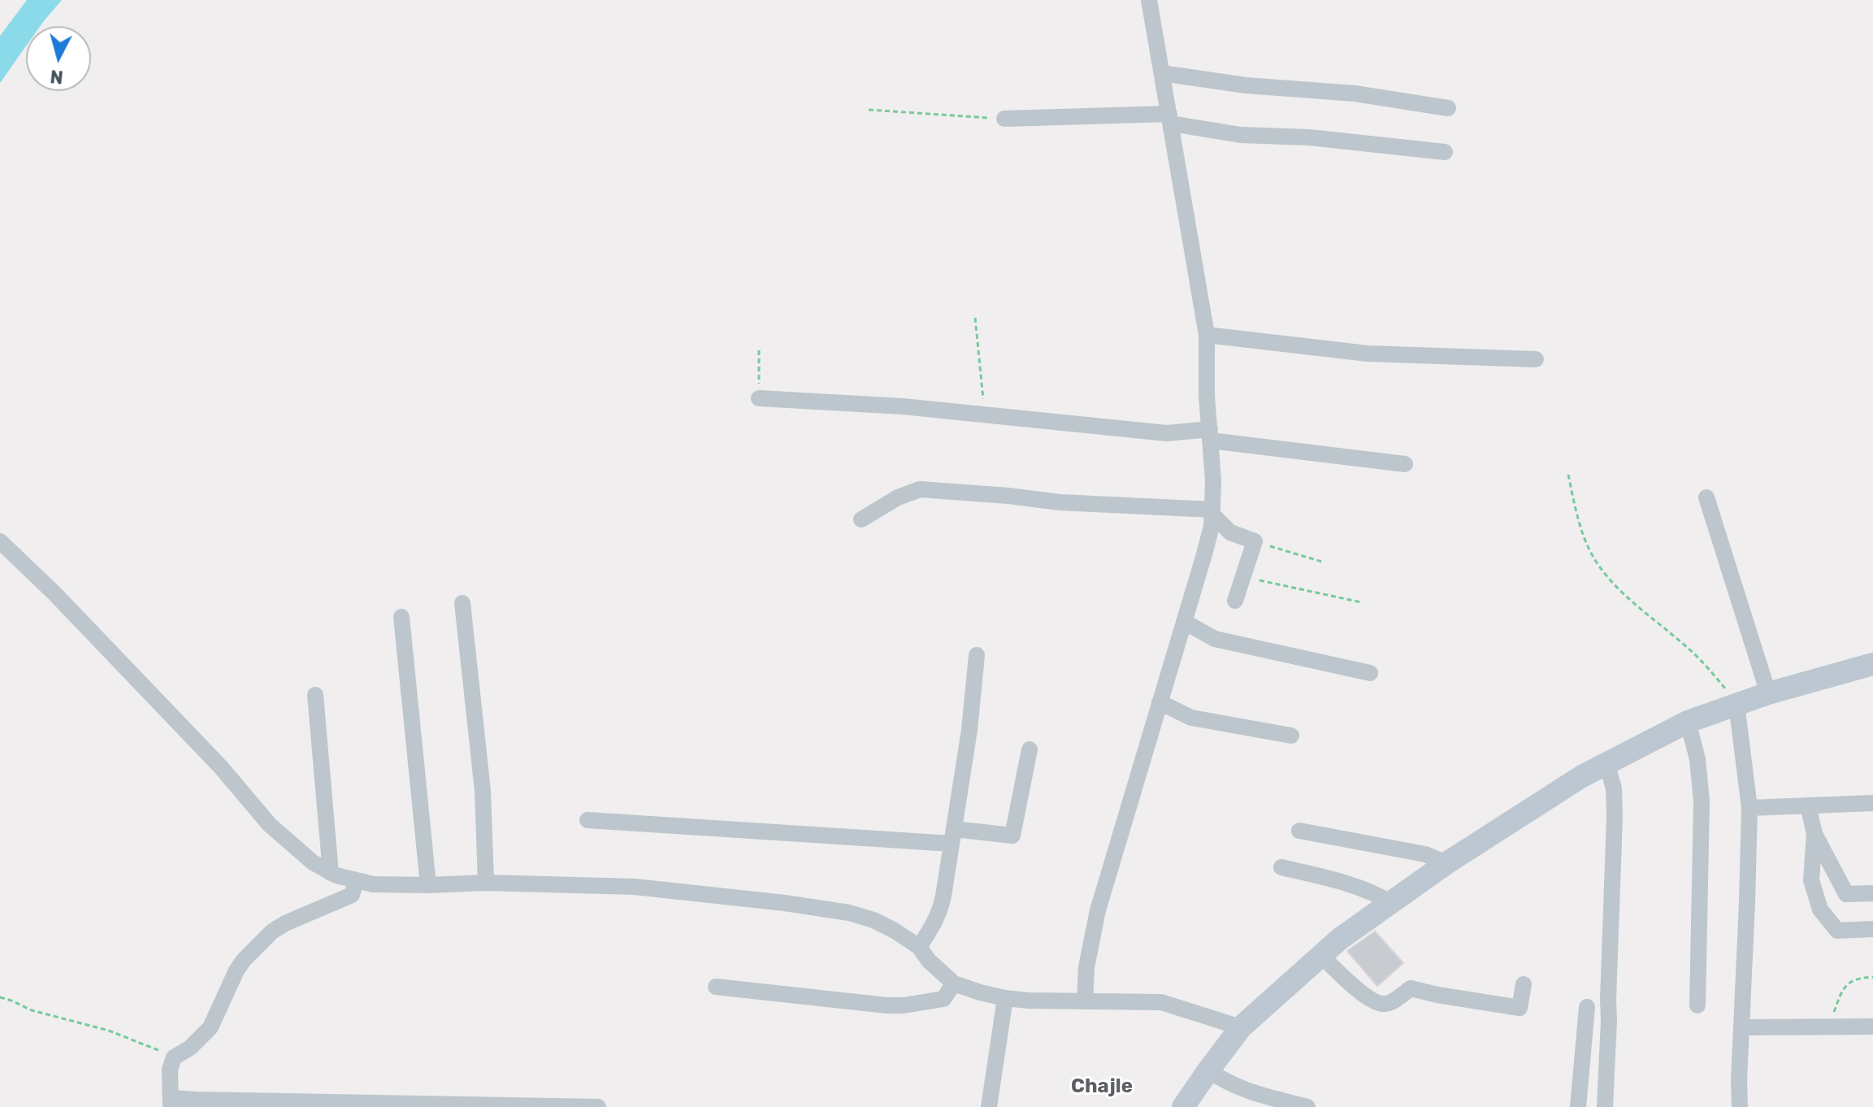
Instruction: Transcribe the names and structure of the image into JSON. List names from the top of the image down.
{
  "districts": ["Chajle"],
  "north": "bottom"
}
